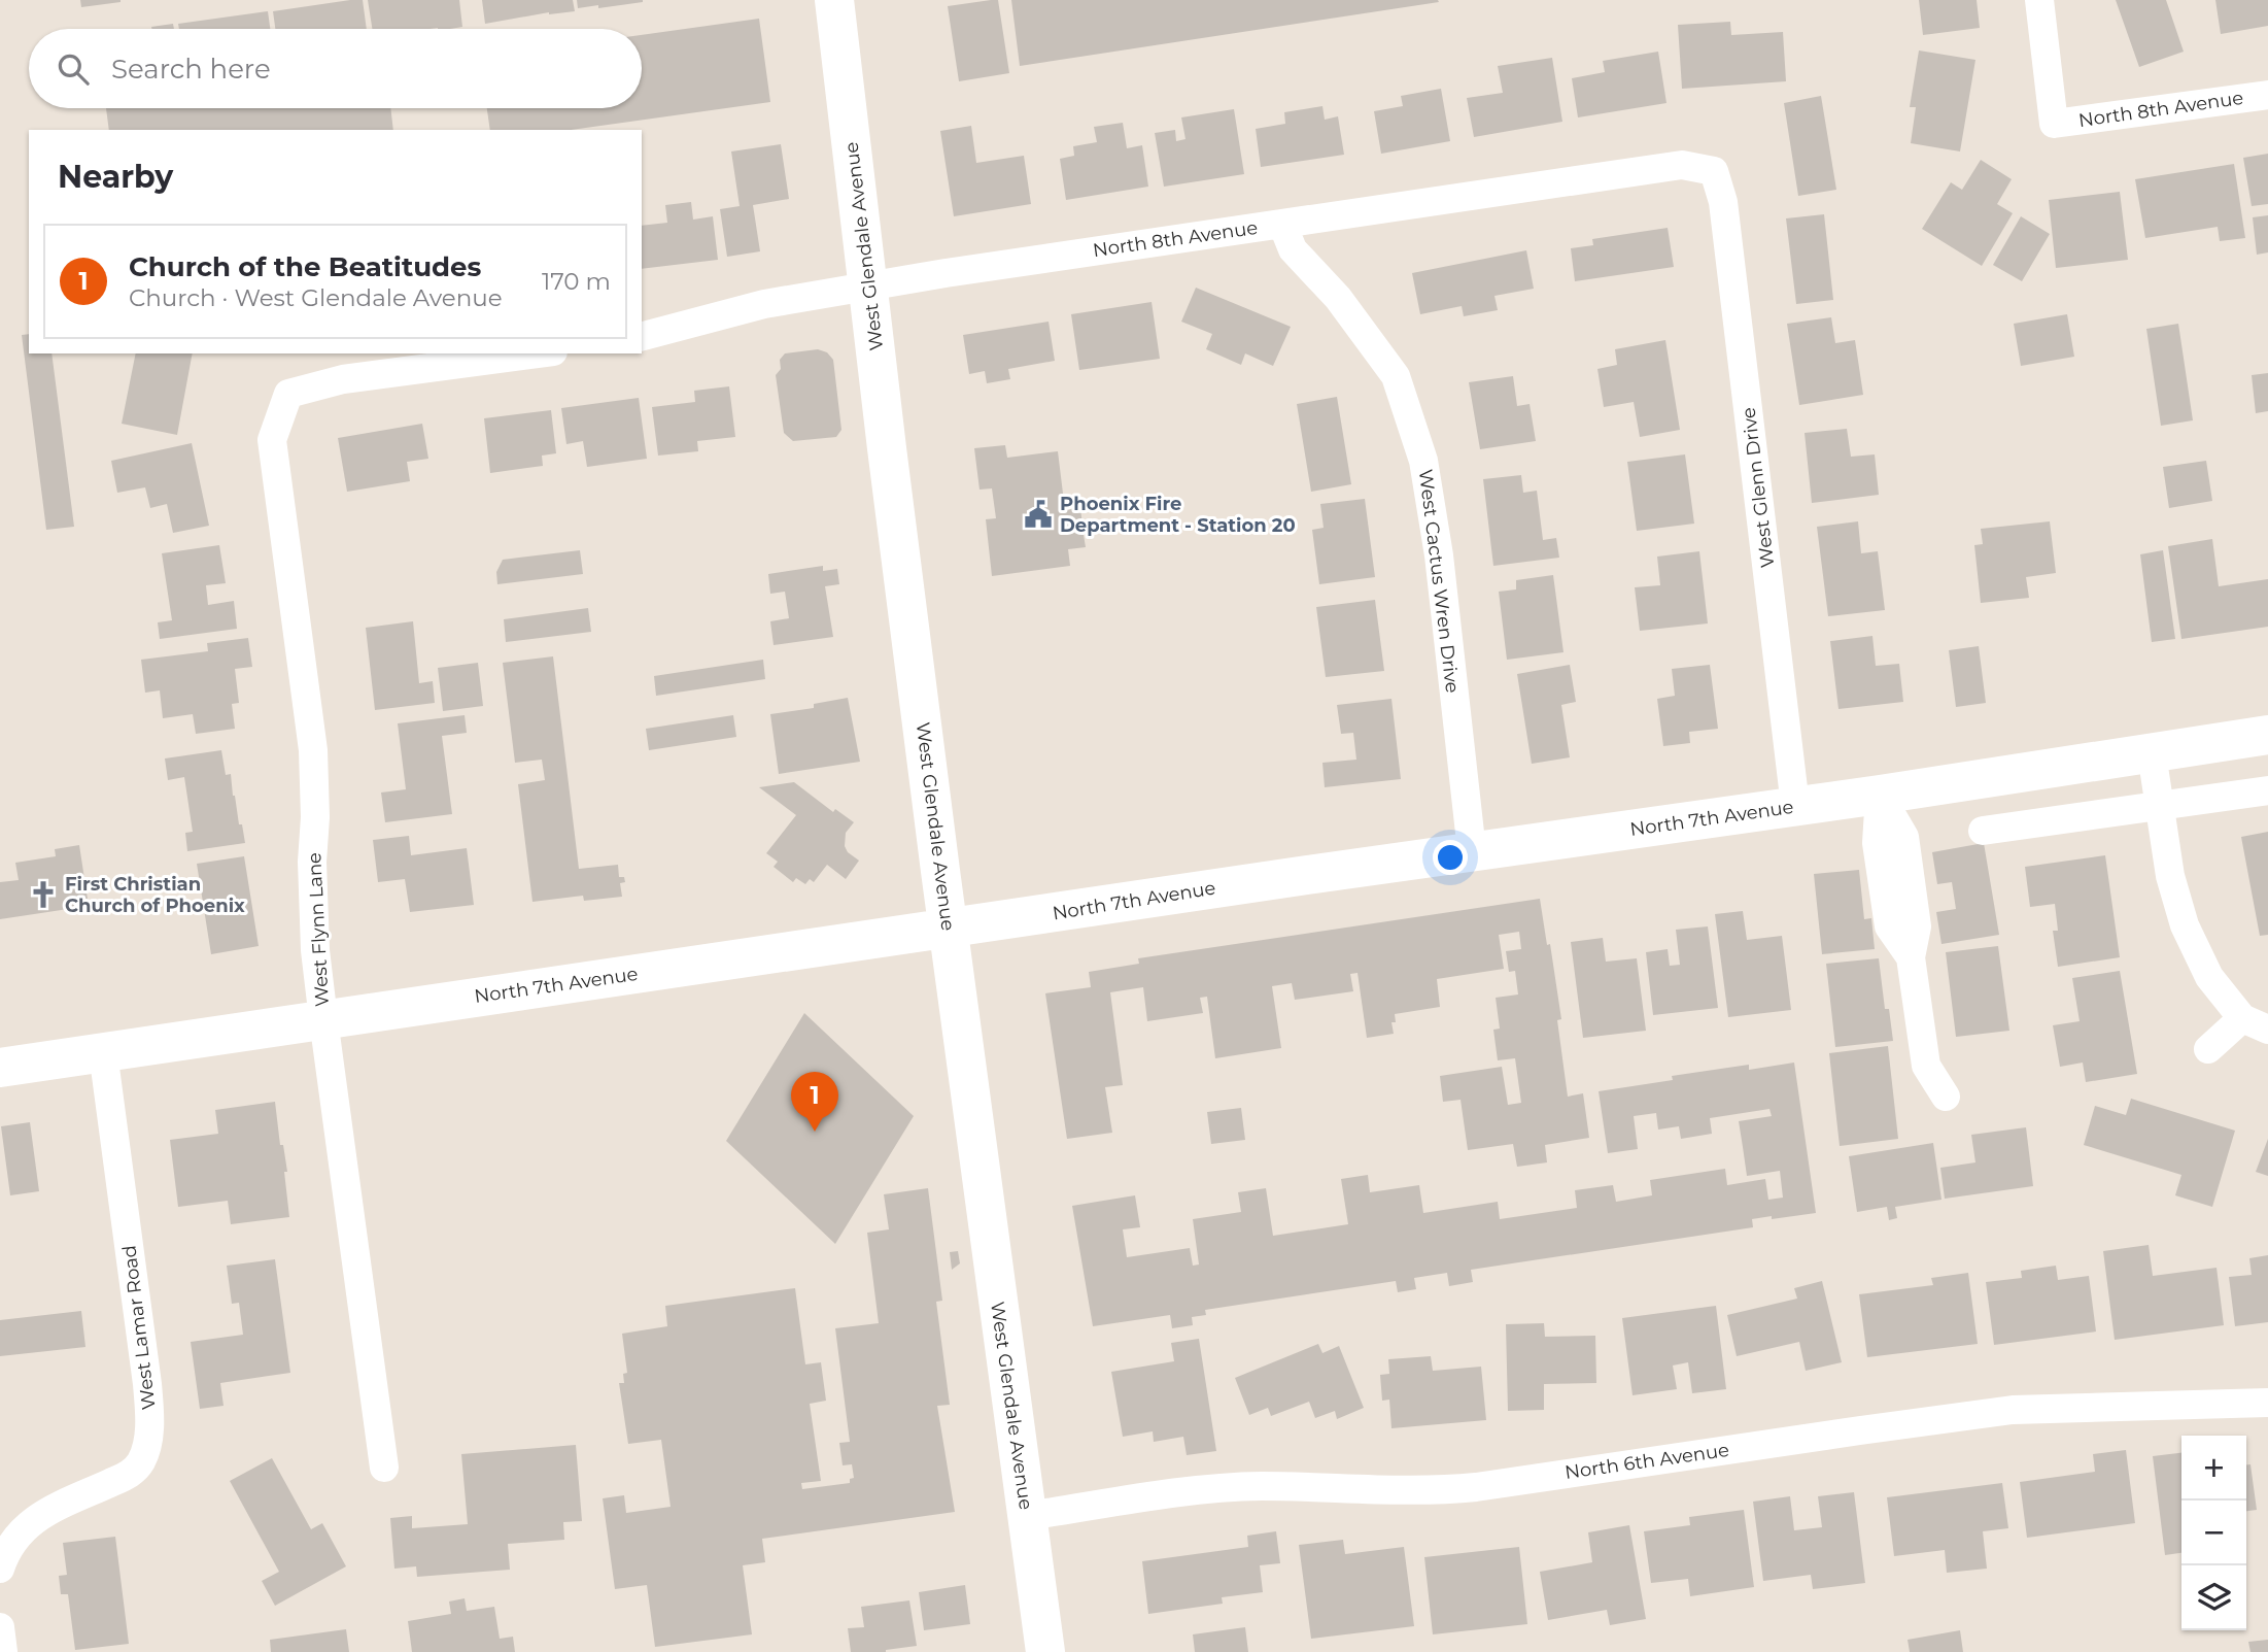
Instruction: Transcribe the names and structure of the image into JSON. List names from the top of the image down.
{
  "streets": {
    "main road": ["West Glendale Avenue", "North 7th Avenue"],
    "street": [
      "North 8th Avenue",
      "West Glenn Drive",
      "West Cactus Wren Drive",
      "West Flynn Lane",
      "West Lamar Road",
      "North 6th Avenue"
    ]
  },
  "crossings": [
    ["North 8th Avenue", "West Glendale Avenue"],
    ["North 8th Avenue", "West Glenn Drive"],
    ["North 8th Avenue", "West Cactus Wren Drive"],
    ["West Glendale Avenue", "North 7th Avenue"],
    ["West Glendale Avenue", "North 6th Avenue"],
    ["West Glenn Drive", "North 7th Avenue"],
    ["West Cactus Wren Drive", "North 7th Avenue"],
    ["North 7th Avenue", "West Flynn Lane"],
    ["North 7th Avenue", "West Lamar Road"]
  ],
  "places": {
    "public building": ["Phoenix Fire Department - Station 20"],
    "church": ["First Christian Church of Phoenix"]
  },
  "page": {
    "search": "Search here",
    "heading": "Nearby",
    "list": [
      {
        "mark": "1",
        "name": "Church of the Beatitudes",
        "note": "Church · West Glendale Avenue",
        "value": "170 m"
      }
    ],
    "pins": "1",
    "map_buttons": ["+", "−"]
  }
}
